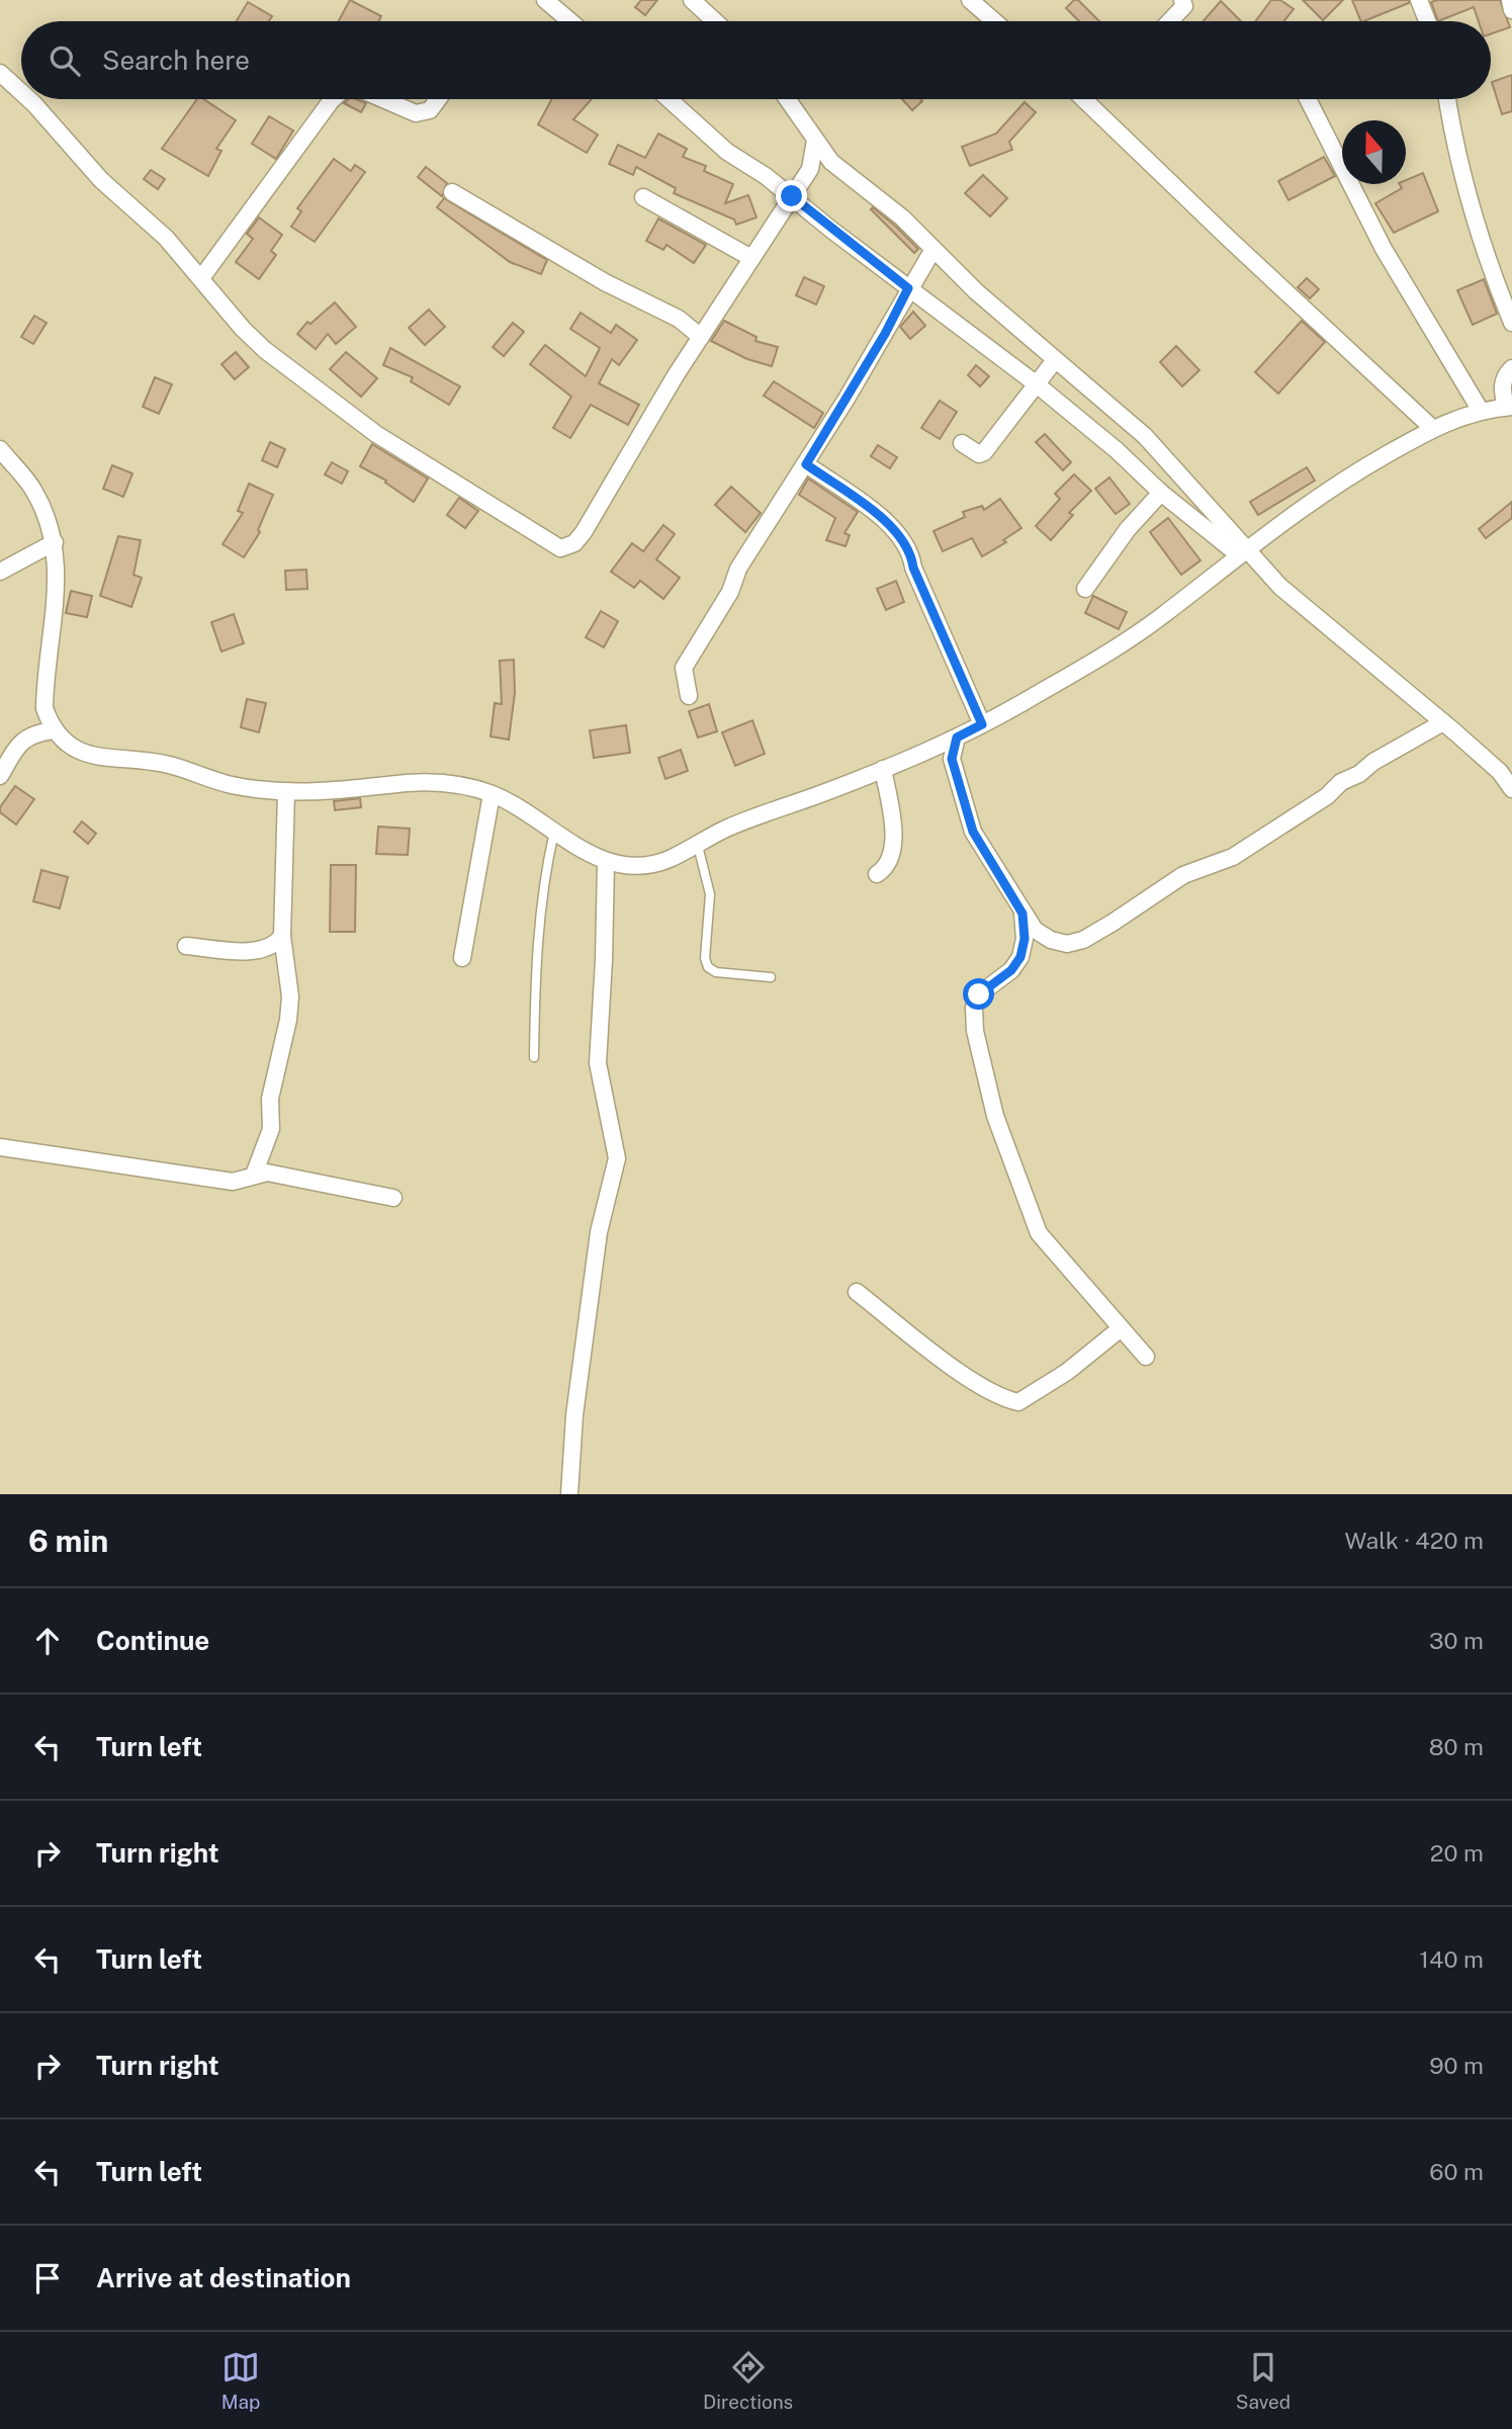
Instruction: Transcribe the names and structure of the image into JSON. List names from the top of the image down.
{
  "north": "top",
  "page": {
    "search": "Search here",
    "heading": ["6 min", "Walk · 420 m"],
    "list": [
      ["Continue", "30 m"],
      ["Turn left", "80 m"],
      ["Turn right", "20 m"],
      ["Turn left", "140 m"],
      ["Turn right", "90 m"],
      ["Turn left", "60 m"],
      "Arrive at destination"
    ],
    "nav": ["Map", "Directions", "Saved"]
  }
}
